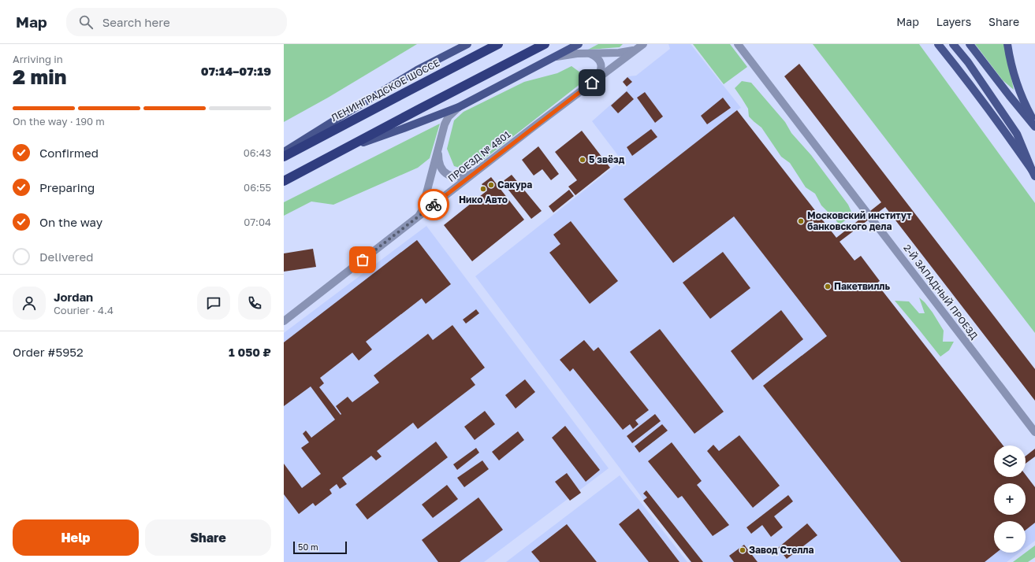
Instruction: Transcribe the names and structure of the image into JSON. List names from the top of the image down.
{
  "streets": {
    "highway": ["ЛЕНИНГРАДСКОЕ ШОССЕ"],
    "street": ["ПРОЕЗД № 4801", "2-Й ЗАПАДНЫЙ ПРОЕЗД"]
  },
  "places": [
    "5 звёзд",
    "Сакура",
    "Нико Авто",
    "Московский институт банковского дела",
    "Пакетвилль",
    "Завод Стелла"
  ],
  "scale_bar": "50 m",
  "page": {
    "header": "Map",
    "search": "Search here",
    "nav": ["Map", "Layers", "Share"],
    "heading": ["2 min", "Arriving in", "07:14–07:19"],
    "panel": [
      "Jordan",
      "Courier · 4.4",
      "Order #5952",
      "1 050 ₽"
    ],
    "bar": "On the way · 190 m",
    "list": [
      ["Confirmed", "06:43"],
      ["Preparing", "06:55"],
      ["On the way", "07:04"],
      "Delivered"
    ],
    "map_buttons": ["+", "−"],
    "buttons": ["Help", "Share"],
    "scale": "50 m"
  }
}
